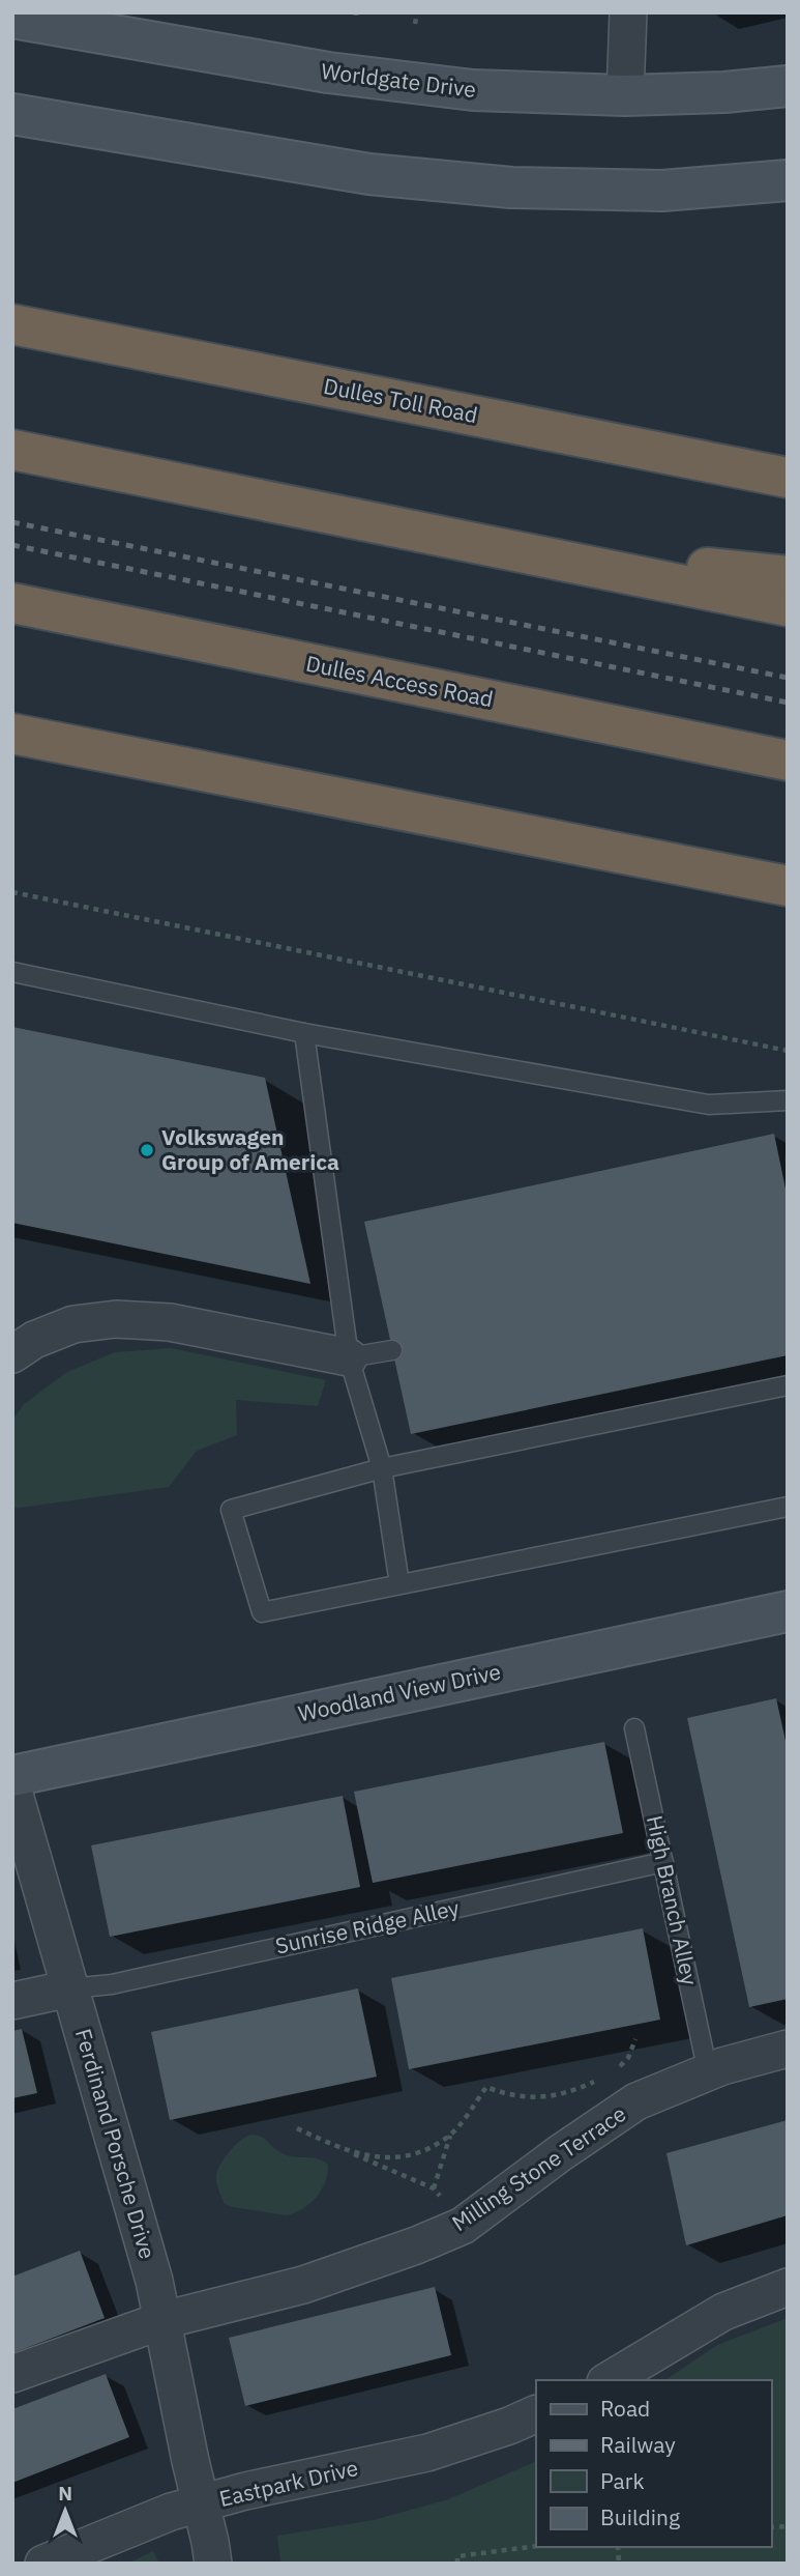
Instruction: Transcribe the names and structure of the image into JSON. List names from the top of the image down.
{
  "streets": {
    "highway": ["Dulles Toll Road", "Dulles Access Road"],
    "street": [
      "Worldgate Drive",
      "Woodland View Drive",
      "Ferdinand Porsche Drive",
      "Milling Stone Terrace",
      "Eastpark Drive"
    ],
    "lane": ["High Branch Alley", "Sunrise Ridge Alley"]
  },
  "crossings": [
    ["High Branch Alley", "Sunrise Ridge Alley"],
    ["High Branch Alley", "Milling Stone Terrace"],
    ["Sunrise Ridge Alley", "Ferdinand Porsche Drive"],
    ["Ferdinand Porsche Drive", "Milling Stone Terrace"],
    ["Ferdinand Porsche Drive", "Eastpark Drive"]
  ],
  "places": ["Volkswagen Group of America"],
  "legend": [
    "Road",
    "Railway",
    "Park",
    "Building"
  ],
  "north": "top"
}
